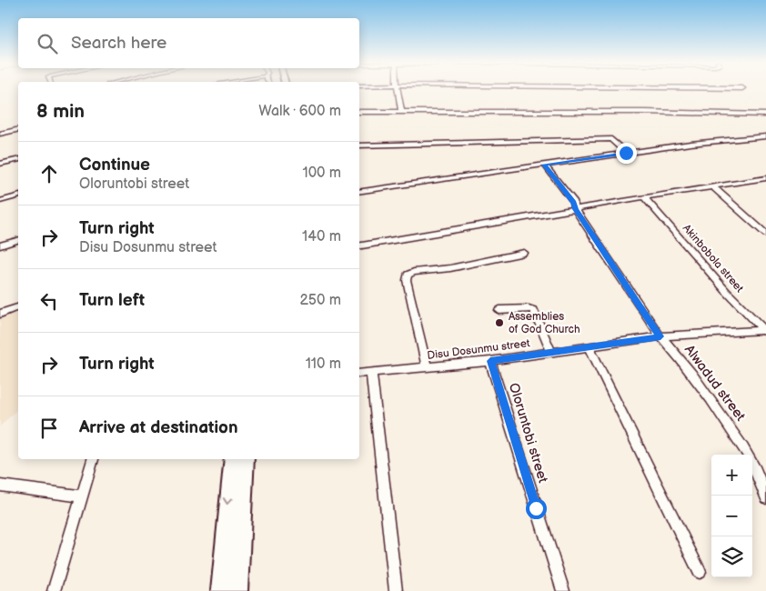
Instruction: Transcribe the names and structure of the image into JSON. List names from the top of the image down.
{
  "streets": {
    "street": [
      "Akinbobola street",
      "Disu Dosunmu street",
      "Alwadud street",
      "Oloruntobi street"
    ]
  },
  "crossings": [
    ["Akinbobola street", "Disu Dosunmu street"],
    ["Disu Dosunmu street", "Alwadud street"],
    ["Disu Dosunmu street", "Oloruntobi street"]
  ],
  "places": ["Assemblies of God Church"],
  "page": {
    "search": "Search here",
    "heading": ["8 min", "Walk · 600 m"],
    "list": [
      ["Continue", "Oloruntobi street", "100 m"],
      ["Turn right", "Disu Dosunmu street", "140 m"],
      ["Turn left", "250 m"],
      ["Turn right", "110 m"],
      "Arrive at destination"
    ],
    "map_buttons": ["+", "−"]
  }
}
